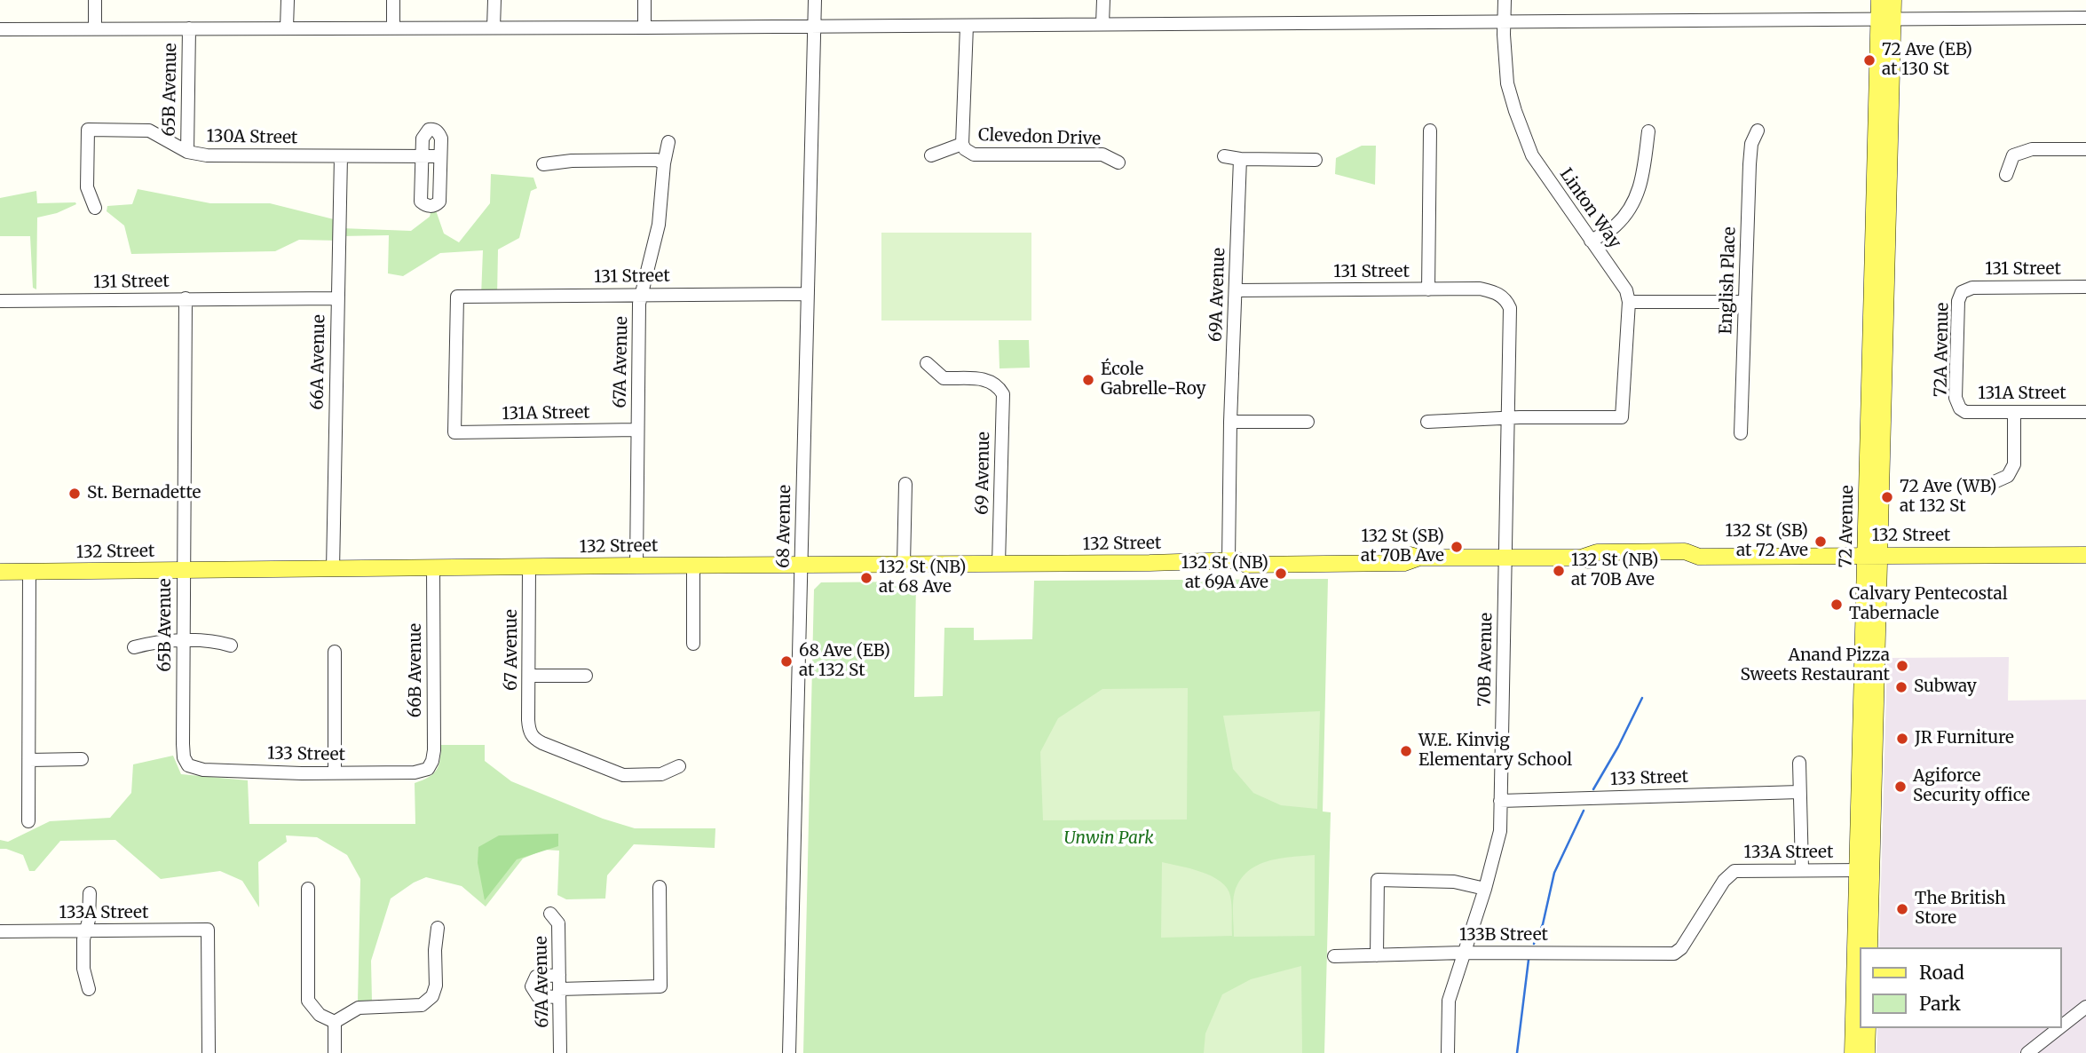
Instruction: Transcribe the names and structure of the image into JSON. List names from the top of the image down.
{
  "streets": {
    "main road": ["72 Avenue", "132 Street"],
    "street": [
      "65B Avenue",
      "130A Street",
      "Clevedon Drive",
      "Linton Way",
      "131 Street",
      "English Place",
      "69A Avenue",
      "72A Avenue",
      "66A Avenue",
      "67A Avenue",
      "131A Street",
      "69 Avenue",
      "68 Avenue",
      "67 Avenue",
      "70B Avenue",
      "66B Avenue",
      "133 Street",
      "133A Street",
      "133B Street"
    ]
  },
  "crossings": [
    ["65B Avenue", "130A Street"],
    ["65B Avenue", "131 Street"],
    ["65B Avenue", "132 Street"],
    ["65B Avenue", "133 Street"],
    ["130A Street", "66A Avenue"],
    ["131 Street", "69A Avenue"],
    ["131 Street", "72A Avenue"],
    ["131 Street", "66A Avenue"],
    ["131 Street", "67A Avenue"],
    ["131 Street", "131A Street"],
    ["131 Street", "68 Avenue"],
    ["131 Street", "70B Avenue"],
    ["69A Avenue", "132 Street"],
    ["72A Avenue", "131A Street"],
    ["66A Avenue", "132 Street"],
    ["67A Avenue", "131A Street"],
    ["67A Avenue", "132 Street"],
    ["69 Avenue", "132 Street"],
    ["68 Avenue", "132 Street"],
    ["72 Avenue", "132 Street"],
    ["72 Avenue", "133A Street"],
    ["132 Street", "67 Avenue"],
    ["132 Street", "70B Avenue"],
    ["132 Street", "66B Avenue"],
    ["70B Avenue", "133 Street"],
    ["70B Avenue", "133B Street"],
    ["66B Avenue", "133 Street"],
    ["133A Street", "133B Street"]
  ],
  "parks": ["Unwin Park"],
  "places": [
    "72 Ave (EB) at 130 St",
    "École Gabrelle-Roy",
    "St. Bernadette",
    "72 Ave (WB) at 132 St",
    "132 St (SB) at 72 Ave",
    "132 St (SB) at 70B Ave",
    "132 St (NB) at 70B Ave",
    "132 St (NB) at 69A Ave",
    "132 St (NB) at 68 Ave",
    "Calvary Pentecostal Tabernacle",
    "68 Ave (EB) at 132 St",
    "Anand Pizza Sweets Restaurant",
    "Subway",
    "JR Furniture",
    "W.E. Kinvig Elementary School",
    "Agiforce Security office",
    "The British Store"
  ],
  "legend": ["Road", "Park"]
}
